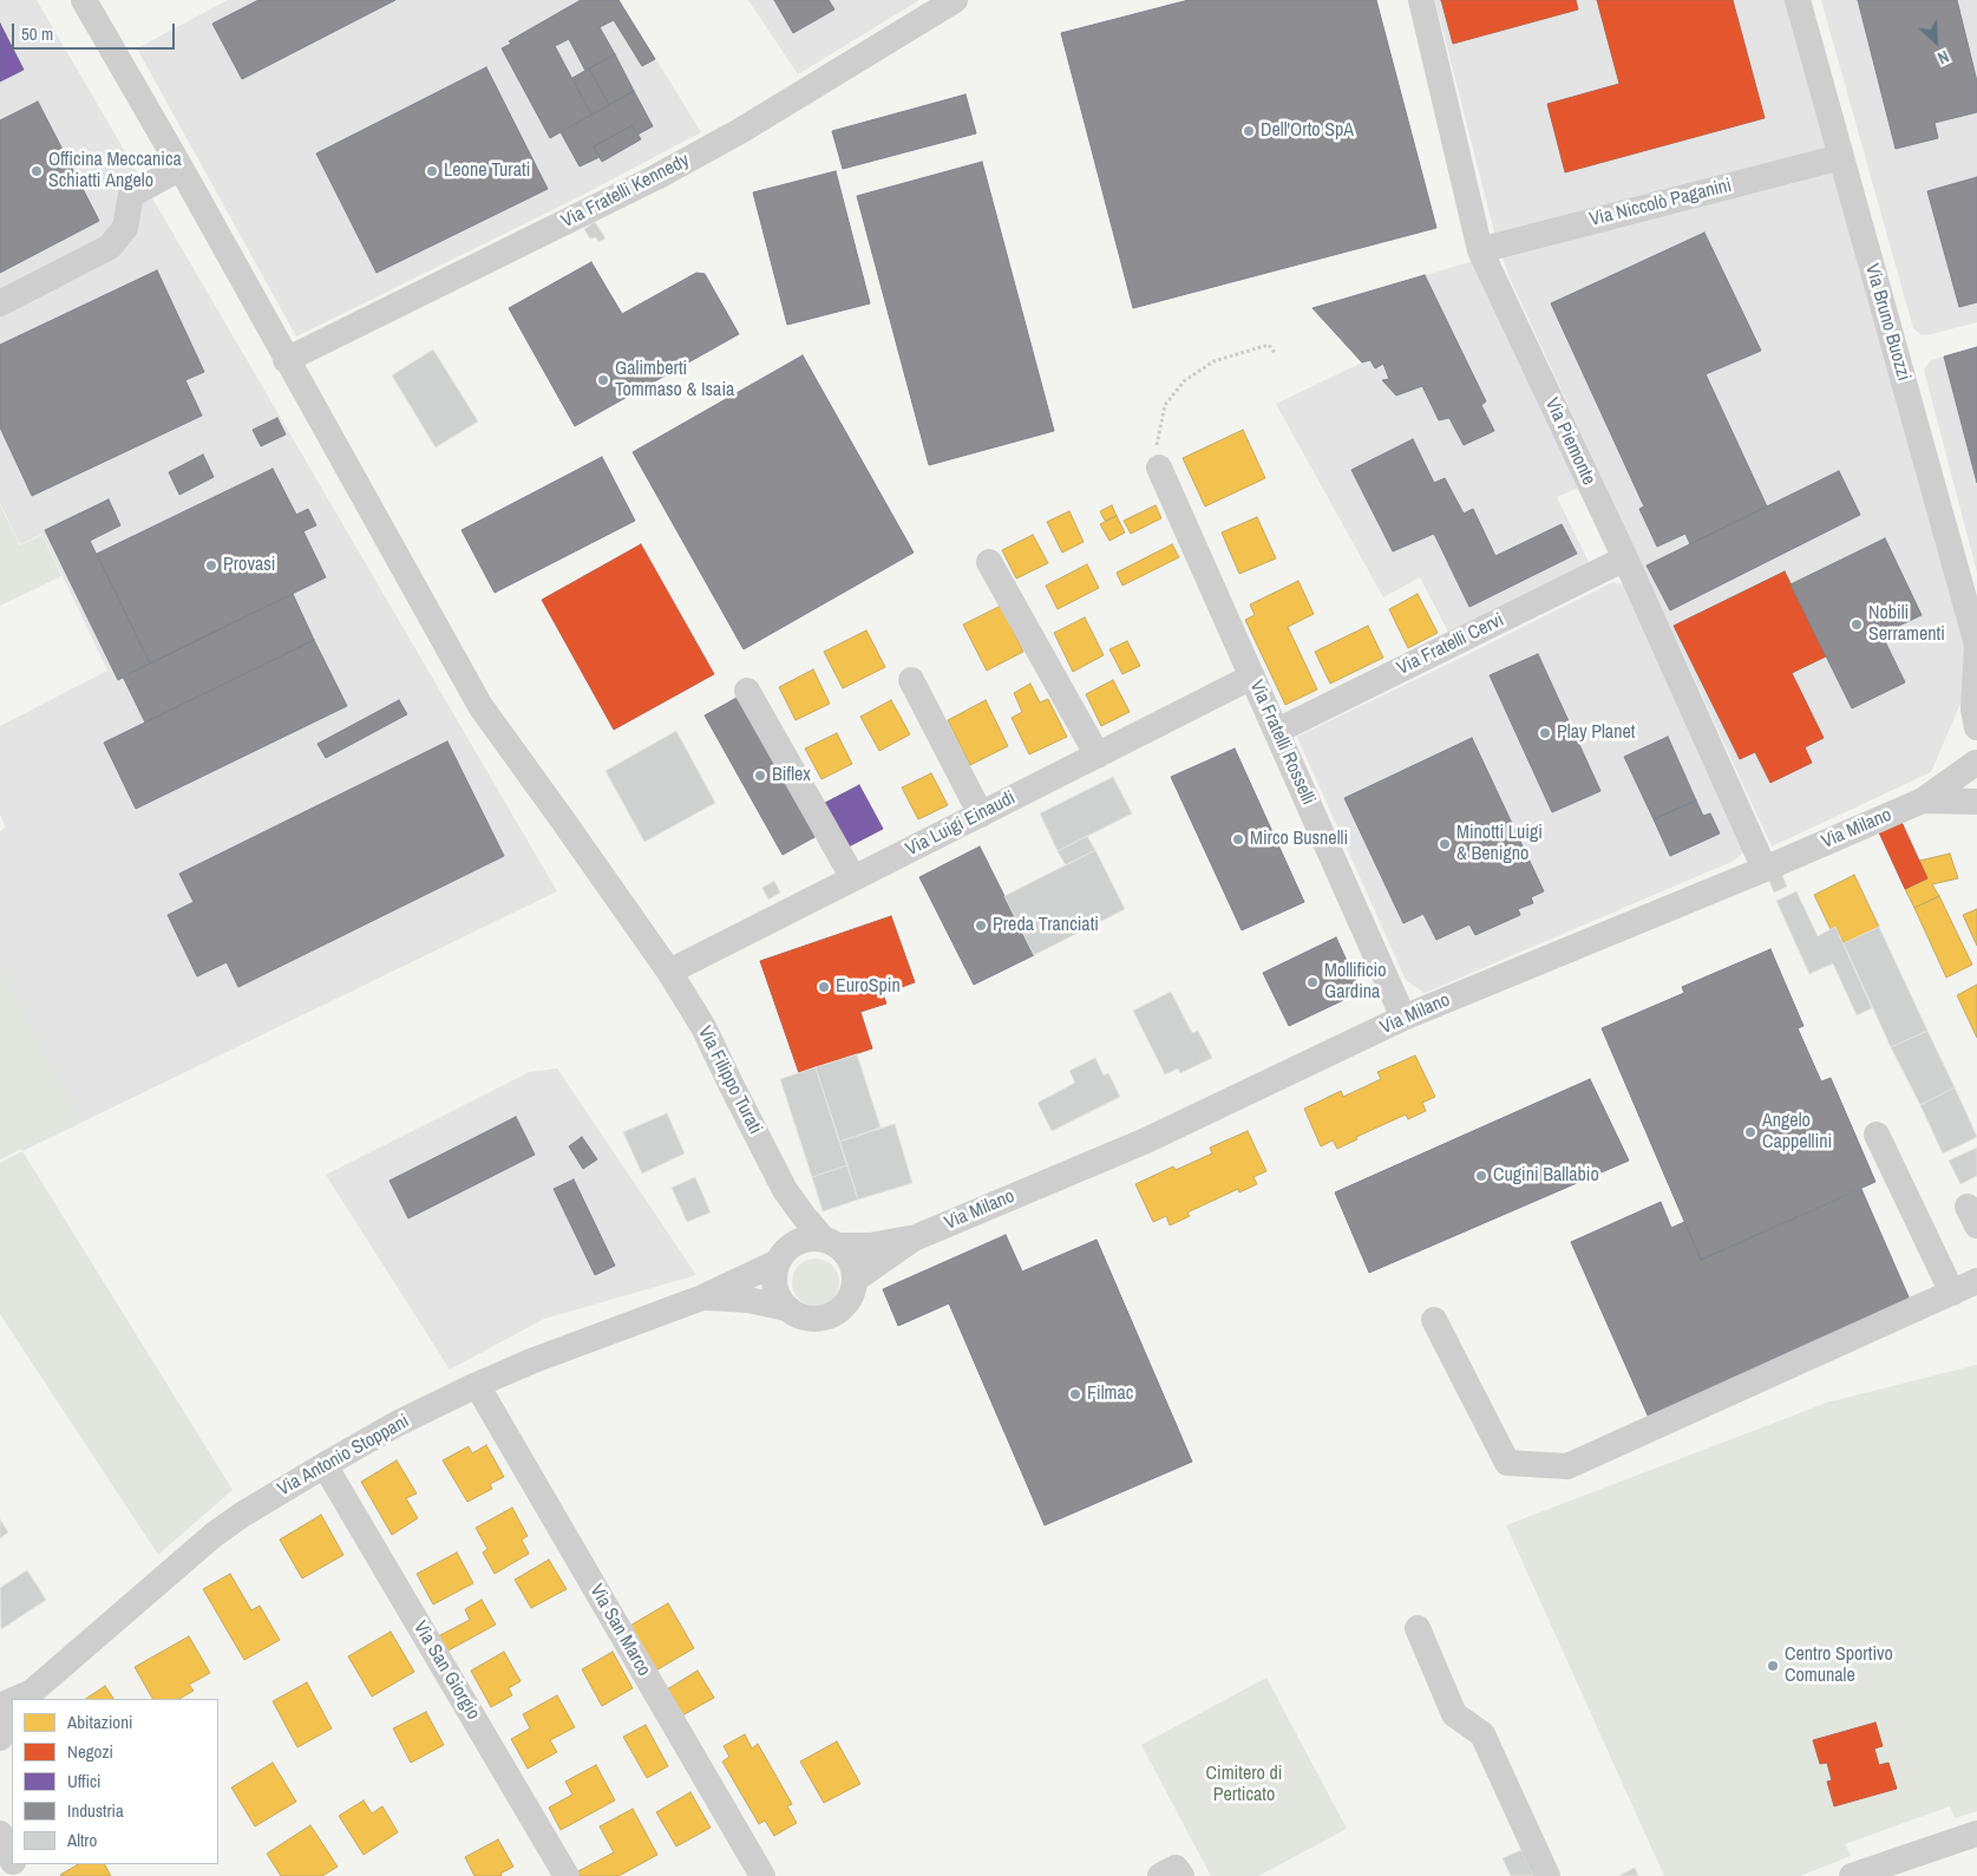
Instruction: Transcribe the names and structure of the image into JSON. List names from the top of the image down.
{
  "streets": {
    "street": [
      "Via Fratelli Kennedy",
      "Via Niccolò Paganini",
      "Via Bruno Buozzi",
      "Via Piemonte",
      "Via Fratelli Cervi",
      "Via Fratelli Rosselli",
      "Via Luigi Einaudi",
      "Via Milano",
      "Via Filippo Turati",
      "Via Antonio Stoppani",
      "Via San Marco",
      "Via San Giorgio"
    ]
  },
  "crossings": [
    ["Via Fratelli Kennedy", "Via Filippo Turati"],
    ["Via Niccolò Paganini", "Via Bruno Buozzi"],
    ["Via Niccolò Paganini", "Via Piemonte"],
    ["Via Piemonte", "Via Fratelli Cervi"],
    ["Via Piemonte", "Via Milano"],
    ["Via Fratelli Cervi", "Via Fratelli Rosselli"],
    ["Via Fratelli Rosselli", "Via Luigi Einaudi"],
    ["Via Fratelli Rosselli", "Via Milano"],
    ["Via Luigi Einaudi", "Via Filippo Turati"],
    ["Via Milano", "Via Filippo Turati"],
    ["Via Milano", "Via Antonio Stoppani"],
    ["Via Filippo Turati", "Via Antonio Stoppani"],
    ["Via Antonio Stoppani", "Via San Marco"],
    ["Via Antonio Stoppani", "Via San Giorgio"]
  ],
  "parks": ["Cimitero di Perticato"],
  "places": [
    "Dell'Orto SpA",
    "Officina Meccanica Schiatti Angelo",
    "Leone Turati",
    "Galimberti Tommaso & Isaia",
    "Provasi",
    "Nobili Serramenti",
    "Play Planet",
    "Biflex",
    "Mirco Busnelli",
    "Minotti Luigi & Benigno",
    "Preda Tranciati",
    "Mollificio Gardina",
    "EuroSpin",
    "Angelo Cappellini",
    "Cugini Ballabio",
    "Filmac",
    "Centro Sportivo Comunale"
  ],
  "legend": [
    "Abitazioni",
    "Negozi",
    "Uffici",
    "Industria",
    "Altro"
  ],
  "scale_bar": "50 m",
  "north": "bottom right"
}
